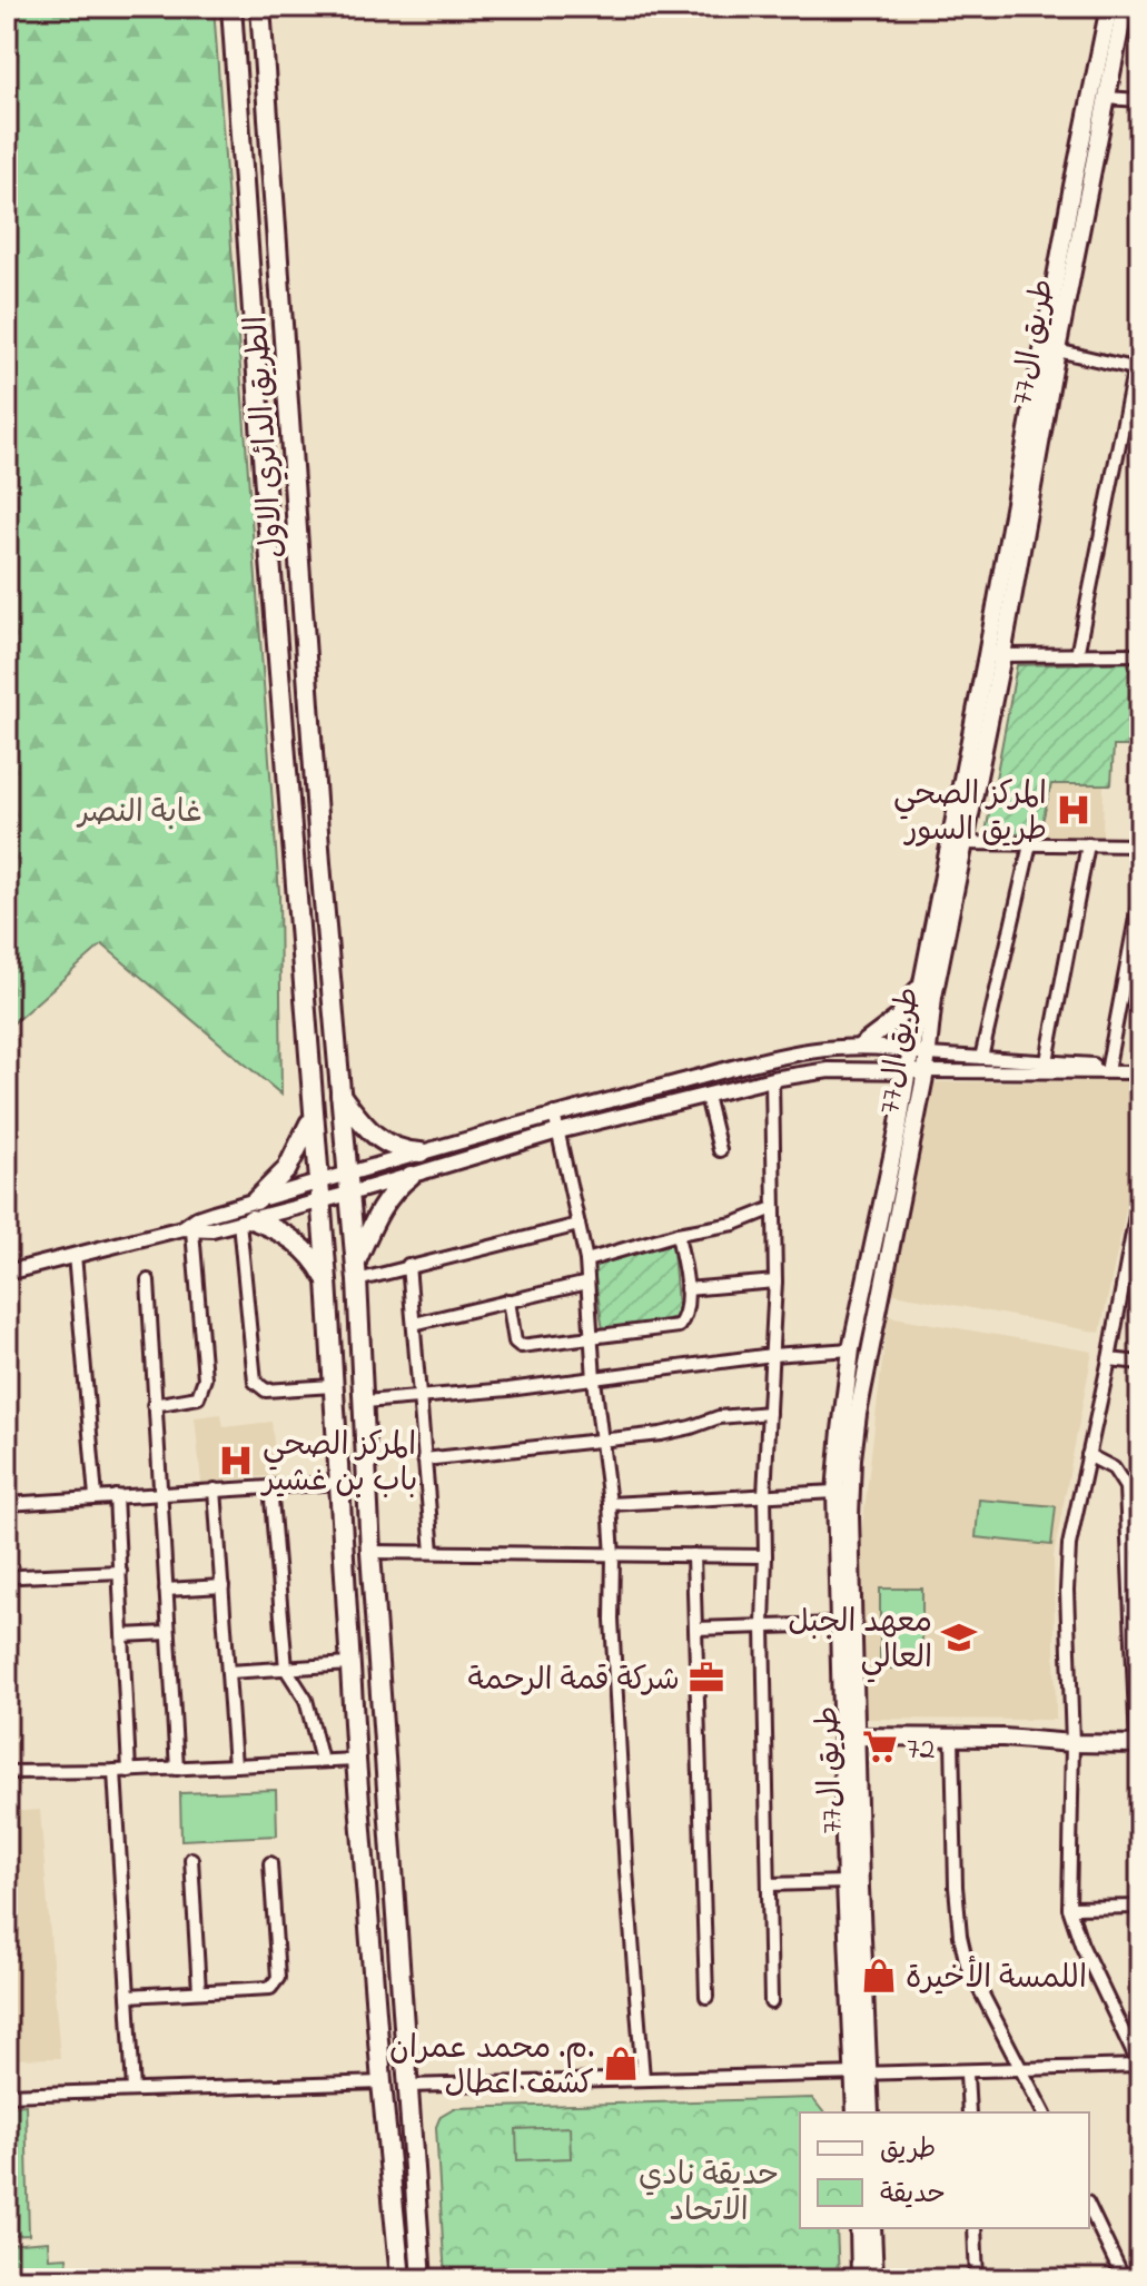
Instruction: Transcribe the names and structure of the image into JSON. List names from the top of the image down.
{
  "streets": {
    "highway": ["الطريق الدائري الاول"],
    "main road": ["طريق ال77"]
  },
  "parks": ["غابة النصر", "حديقة نادي الاتحاد"],
  "places": {
    "hospital": ["المركز الصحي طريق السور", "المركز الصحي باب بن غشير"],
    "school or university": ["معهد الجبل العالي"],
    "office": ["شركة قمة الرحمة"],
    "supermarket": ["72"],
    "shop": ["اللمسة الأخيرة", "م. محمد عمران. كشف اعطال"]
  },
  "legend": ["طريق", "حديقة"]
}
